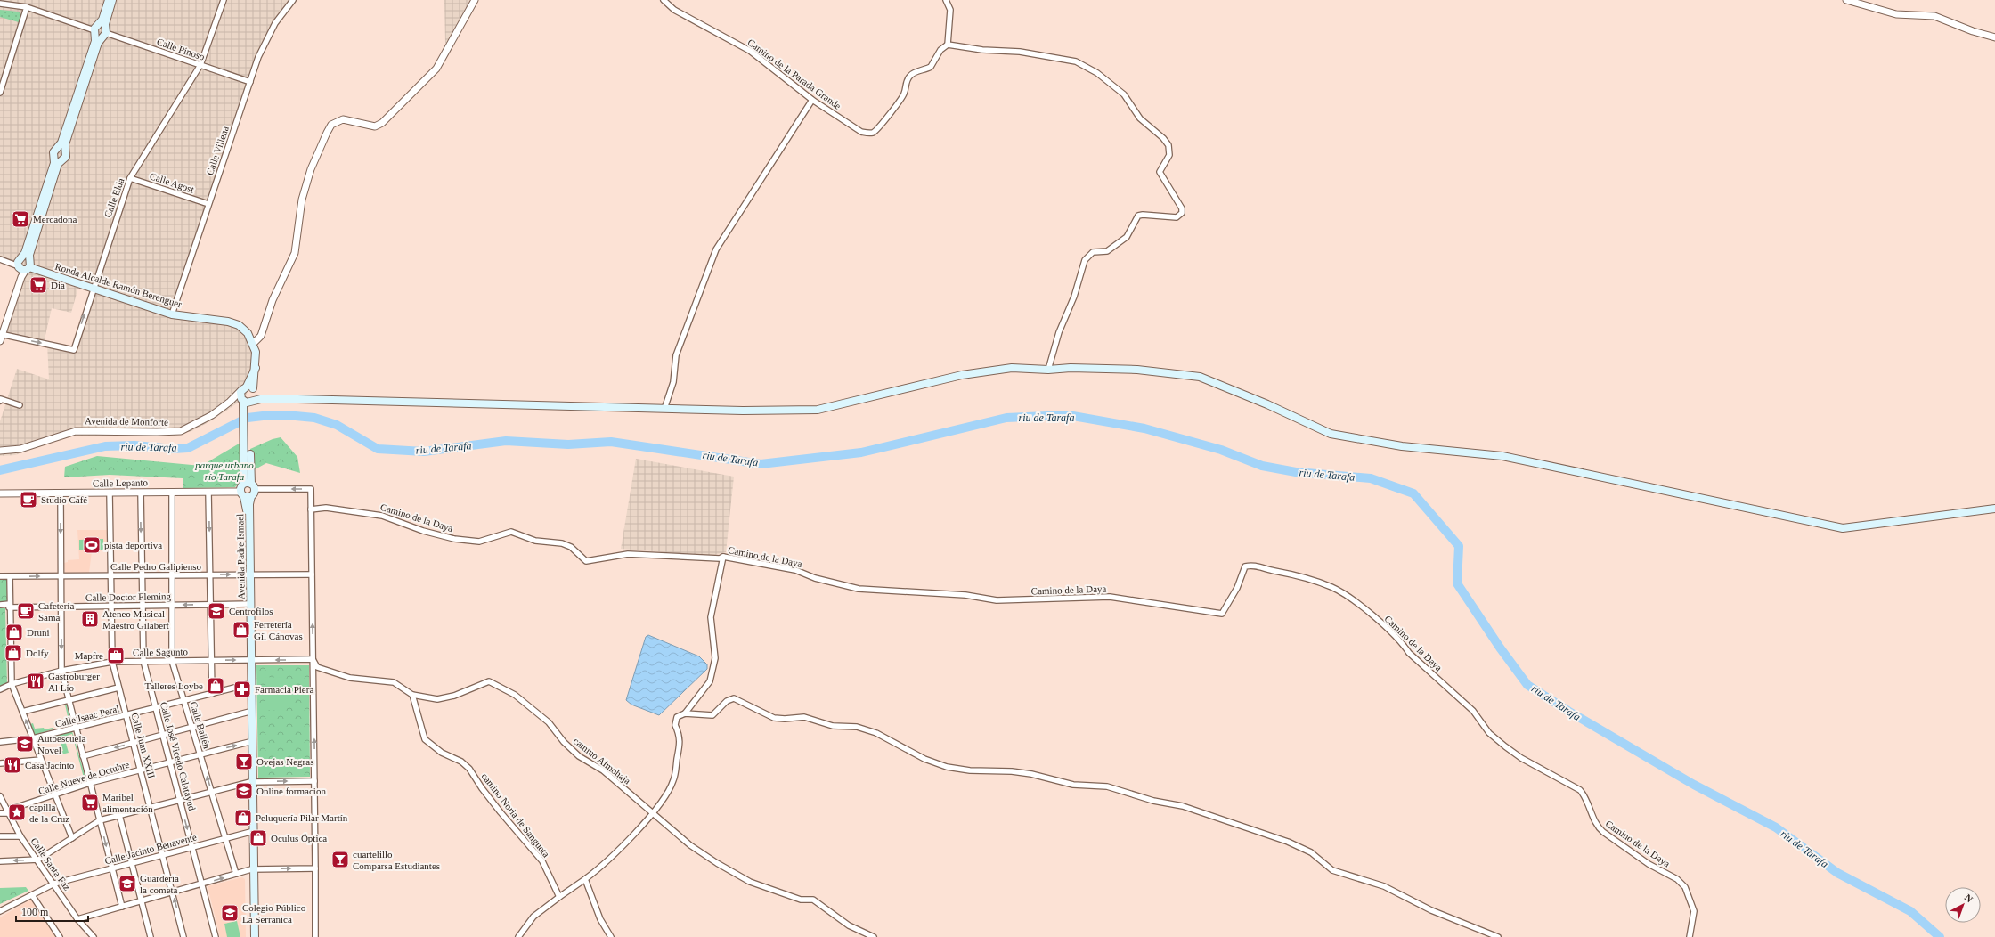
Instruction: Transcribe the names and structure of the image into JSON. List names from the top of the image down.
{
  "streets": {
    "main road": ["Ronda Alcalde Ramón Berenguer", "Avenida Padre Ismael"],
    "street": [
      "Calle Pinoso",
      "Camino de la Parada Grande",
      "Calle Villena",
      "Calle Agost",
      "Calle Elda",
      "Avenida de Monforte",
      "Calle Lepanto",
      "Camino de la Daya",
      "Calle Pedro Galipienso",
      "Calle Doctor Fleming",
      "Calle Sagunto",
      "Calle Isaac Peral",
      "Calle Bailén",
      "Calle Juan XXIII",
      "Calle José Vicedo Calatayud",
      "camino Almohaja",
      "Calle Nueve de Octubre",
      "camino Noria de Sangueta",
      "Calle Jacinto Benavente",
      "Calle Santa Faz"
    ]
  },
  "crossings": [
    ["Calle Pinoso", "Calle Villena"],
    ["Calle Pinoso", "Calle Elda"],
    ["Calle Villena", "Calle Agost"],
    ["Calle Villena", "Ronda Alcalde Ramón Berenguer"],
    ["Calle Agost", "Calle Elda"],
    ["Calle Elda", "Ronda Alcalde Ramón Berenguer"],
    ["Ronda Alcalde Ramón Berenguer", "Avenida de Monforte"],
    ["Calle Lepanto", "Avenida Padre Ismael"],
    ["Calle Lepanto", "Calle Bailén"],
    ["Calle Lepanto", "Calle Juan XXIII"],
    ["Calle Lepanto", "Calle José Vicedo Calatayud"],
    ["Avenida Padre Ismael", "Calle Pedro Galipienso"],
    ["Avenida Padre Ismael", "Calle Doctor Fleming"],
    ["Avenida Padre Ismael", "Calle Sagunto"],
    ["Avenida Padre Ismael", "Calle Isaac Peral"],
    ["Avenida Padre Ismael", "Calle Nueve de Octubre"],
    ["Avenida Padre Ismael", "Calle Jacinto Benavente"],
    ["Calle Pedro Galipienso", "Calle Bailén"],
    ["Calle Pedro Galipienso", "Calle Juan XXIII"],
    ["Calle Pedro Galipienso", "Calle José Vicedo Calatayud"],
    ["Calle Doctor Fleming", "Calle Bailén"],
    ["Calle Doctor Fleming", "Calle Juan XXIII"],
    ["Calle Doctor Fleming", "Calle José Vicedo Calatayud"],
    ["Calle Sagunto", "Calle Bailén"],
    ["Calle Sagunto", "Calle Juan XXIII"],
    ["Calle Sagunto", "Calle José Vicedo Calatayud"],
    ["Calle Sagunto", "camino Almohaja"],
    ["Calle Isaac Peral", "Calle Bailén"],
    ["Calle Isaac Peral", "Calle Juan XXIII"],
    ["Calle Isaac Peral", "Calle José Vicedo Calatayud"],
    ["Calle Bailén", "Calle Nueve de Octubre"],
    ["Calle Bailén", "Calle Jacinto Benavente"],
    ["Calle Juan XXIII", "Calle Nueve de Octubre"],
    ["Calle Juan XXIII", "Calle Jacinto Benavente"],
    ["Calle José Vicedo Calatayud", "Calle Nueve de Octubre"],
    ["Calle José Vicedo Calatayud", "Calle Jacinto Benavente"],
    ["camino Almohaja", "camino Noria de Sangueta"],
    ["Calle Nueve de Octubre", "Calle Santa Faz"],
    ["Calle Jacinto Benavente", "Calle Santa Faz"]
  ],
  "water": ["riu de Tarafa"],
  "parks": ["parque urbano río Tarafa"],
  "places": {
    "supermarket": ["Mercadona", "Dia", "Maribel alimentación"],
    "cafe": ["Studio Café", "Cafetería Sama"],
    "sports": ["pista deportiva"],
    "school or university": [
      "Centrofilos",
      "Autoescuela Novel",
      "Online formacion",
      "Guardería la cometa",
      "Colegio Público La Serranica"
    ],
    "building": ["Ateneo Musical Maestro Gilabert"],
    "shop": [
      "Ferretería Gíl Cánovas",
      "Druni",
      "Dolfy",
      "Talleres Loybe",
      "Peluquería Pilar Martín",
      "Oculus Óptica"
    ],
    "office": ["Mapfre"],
    "restaurant": ["Gastroburger Al Lio", "Casa Jacinto"],
    "pharmacy": ["Farmacia Piera"],
    "bar": ["Ovejas Negras", "cuartelillo Comparsa Estudiantes"],
    "place": ["capilla de la Cruz"]
  },
  "scale_bar": "100 m",
  "north": "top right"
}
